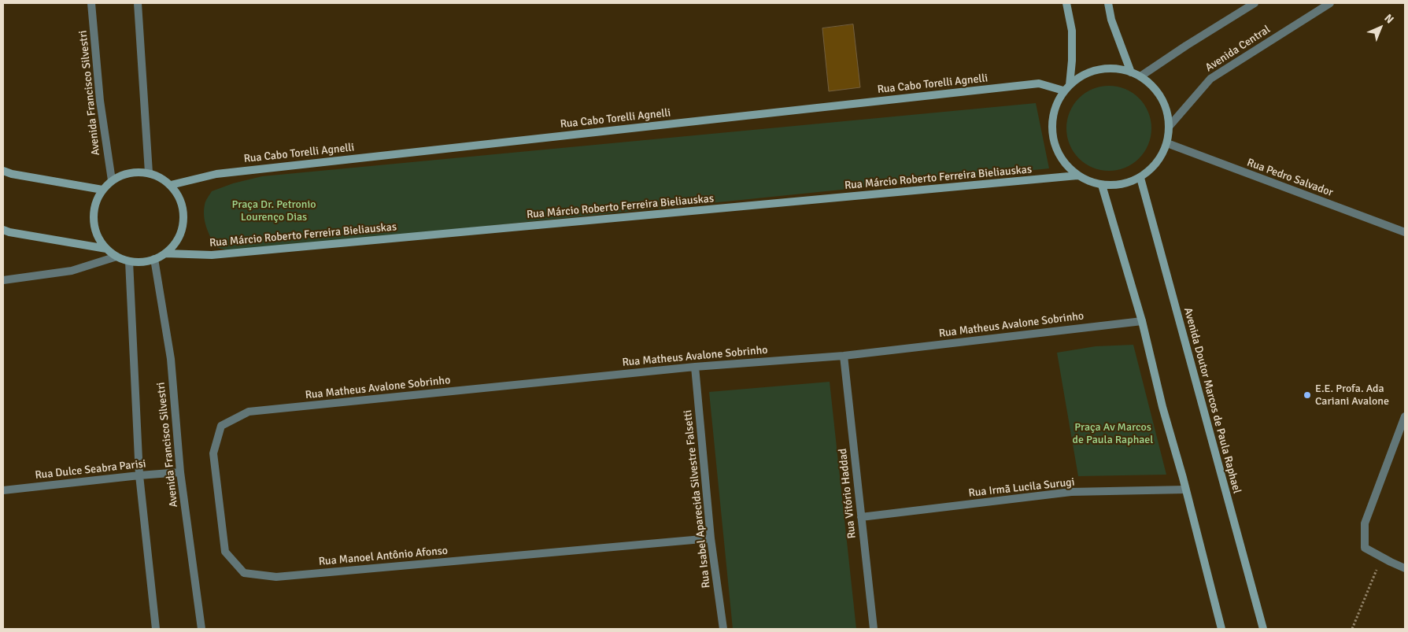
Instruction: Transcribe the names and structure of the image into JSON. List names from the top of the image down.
{
  "streets": {
    "street": [
      "Avenida Central",
      "Rua Cabo Torelli Agnelli",
      "Avenida Francisco Silvestri",
      "Rua Márcio Roberto Ferreira Bieliauskas",
      "Rua Pedro Salvador",
      "Rua Matheus Avalone Sobrinho",
      "Avenida Doutor Marcos de Paula Raphael",
      "Rua Dulce Seabra Parisi",
      "Rua Irmã Lucila Surugi",
      "Rua Vitório Haddad",
      "Rua Isabel Aparecida Silvestre Falsetti",
      "Rua Manoel Antônio Afonso"
    ]
  },
  "crossings": [
    ["Avenida Central", "Rua Cabo Torelli Agnelli"],
    ["Avenida Central", "Rua Márcio Roberto Ferreira Bieliauskas"],
    ["Avenida Central", "Rua Pedro Salvador"],
    ["Avenida Central", "Avenida Doutor Marcos de Paula Raphael"],
    ["Rua Cabo Torelli Agnelli", "Avenida Francisco Silvestri"],
    ["Rua Cabo Torelli Agnelli", "Rua Márcio Roberto Ferreira Bieliauskas"],
    ["Rua Cabo Torelli Agnelli", "Rua Pedro Salvador"],
    ["Rua Cabo Torelli Agnelli", "Avenida Doutor Marcos de Paula Raphael"],
    ["Avenida Francisco Silvestri", "Rua Márcio Roberto Ferreira Bieliauskas"],
    ["Avenida Francisco Silvestri", "Rua Dulce Seabra Parisi"],
    ["Rua Márcio Roberto Ferreira Bieliauskas", "Rua Pedro Salvador"],
    ["Rua Márcio Roberto Ferreira Bieliauskas", "Avenida Doutor Marcos de Paula Raphael"],
    ["Rua Pedro Salvador", "Avenida Doutor Marcos de Paula Raphael"],
    ["Rua Matheus Avalone Sobrinho", "Rua Vitório Haddad"],
    ["Rua Matheus Avalone Sobrinho", "Rua Isabel Aparecida Silvestre Falsetti"],
    ["Rua Matheus Avalone Sobrinho", "Rua Manoel Antônio Afonso"],
    ["Rua Irmã Lucila Surugi", "Rua Vitório Haddad"],
    ["Rua Isabel Aparecida Silvestre Falsetti", "Rua Manoel Antônio Afonso"]
  ],
  "parks": ["Praça Dr. Petronio Lourenço Dias", "Praça Av Marcos de Paula Raphael"],
  "places": ["E.E. Profa. Ada Cariani Avalone"],
  "north": "top right"
}
